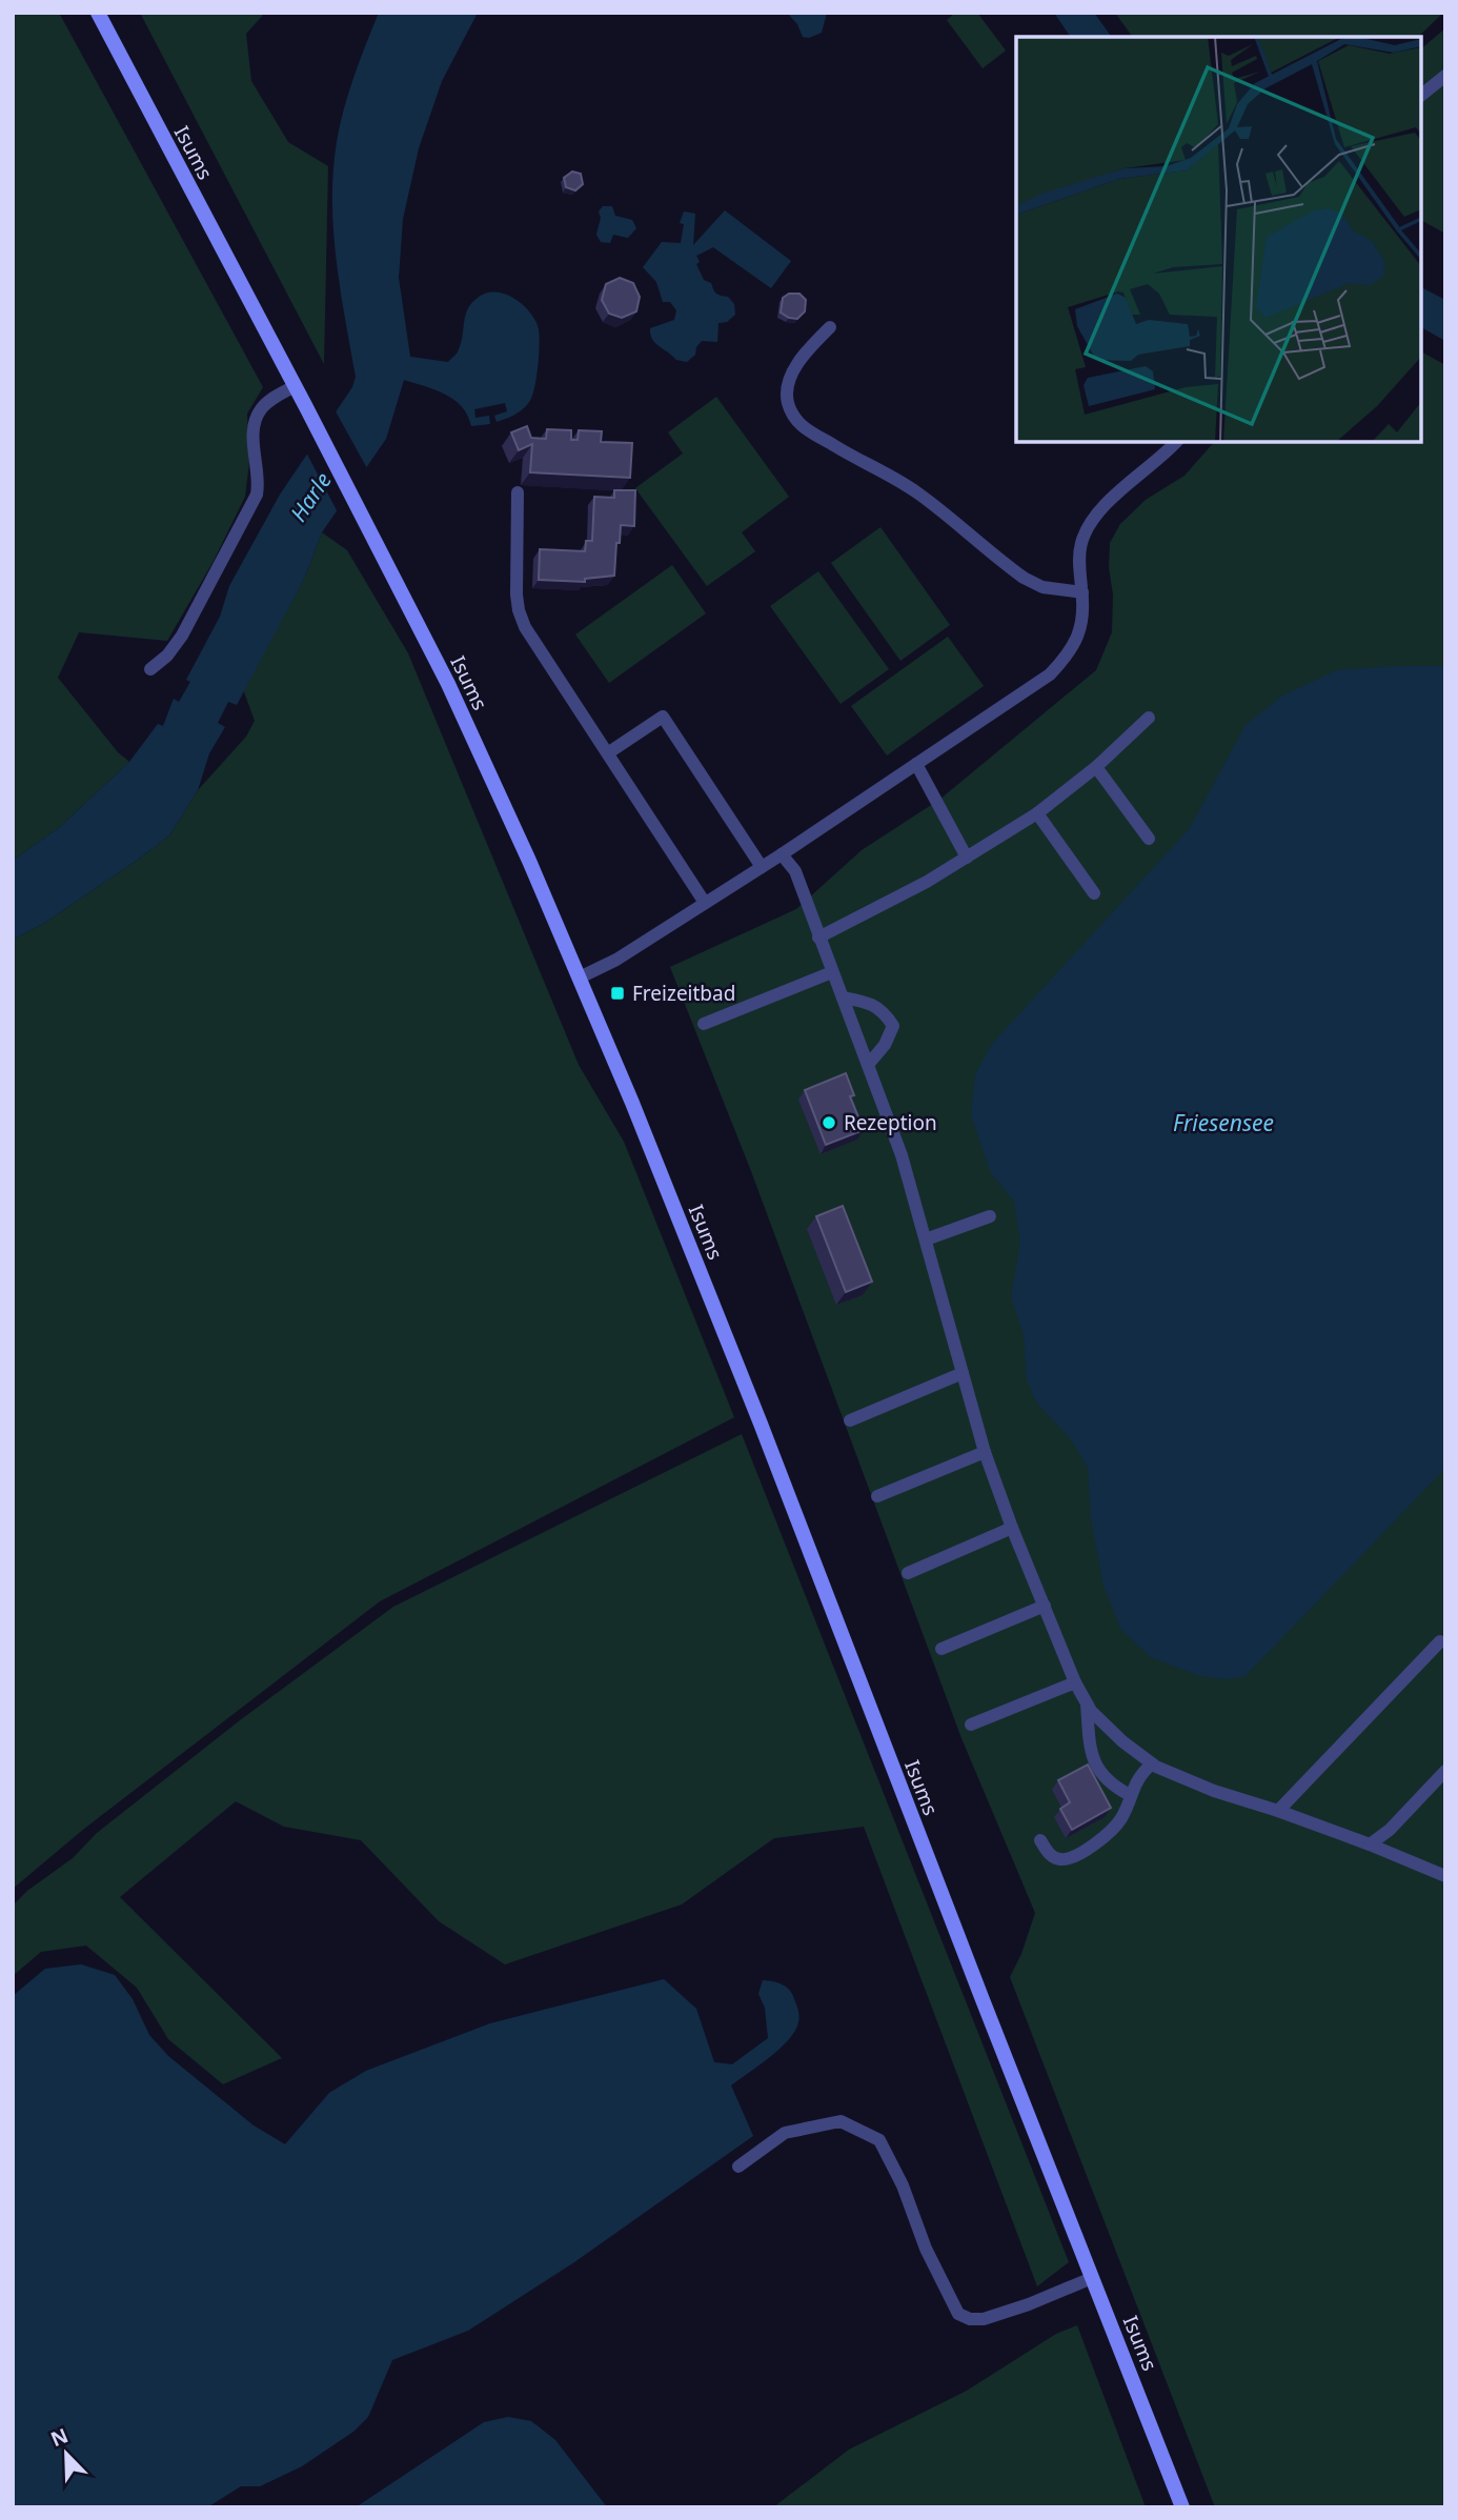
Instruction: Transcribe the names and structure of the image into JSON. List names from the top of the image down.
{
  "streets": {
    "main road": ["Isums"]
  },
  "water": ["Harle", "Friesensee"],
  "places": {
    "transit": ["Freizeitbad"],
    "other": ["Rezeption"]
  },
  "north": "top left"
}
